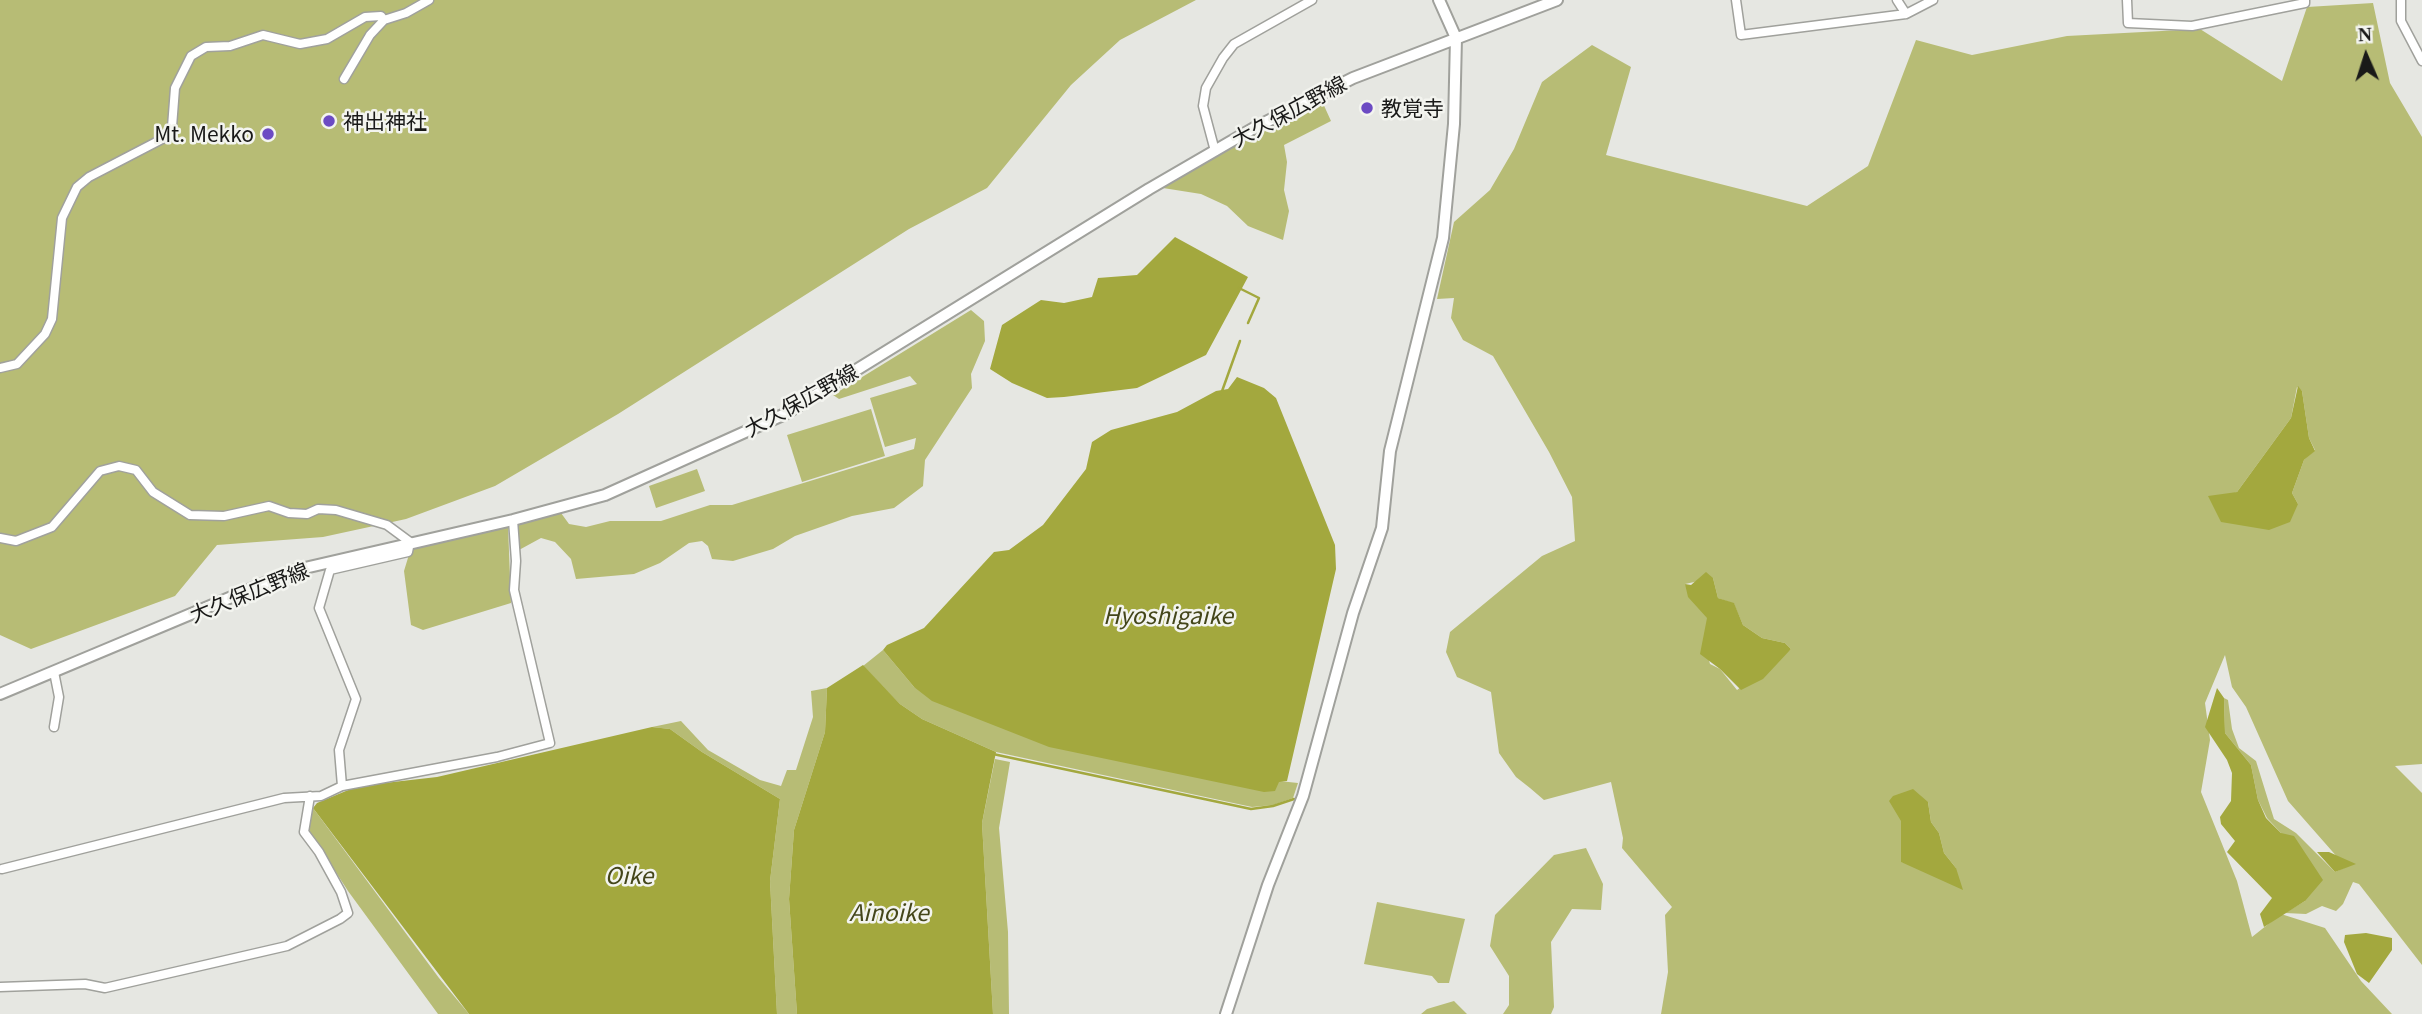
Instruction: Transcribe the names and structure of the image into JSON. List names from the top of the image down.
{
  "streets": {
    "street": ["大久保広野線"]
  },
  "water": ["Hyoshigaike", "Oike", "Ainoike"],
  "places": ["教覚寺", "神出神社", "Mt. Mekko"],
  "north": "top"
}
